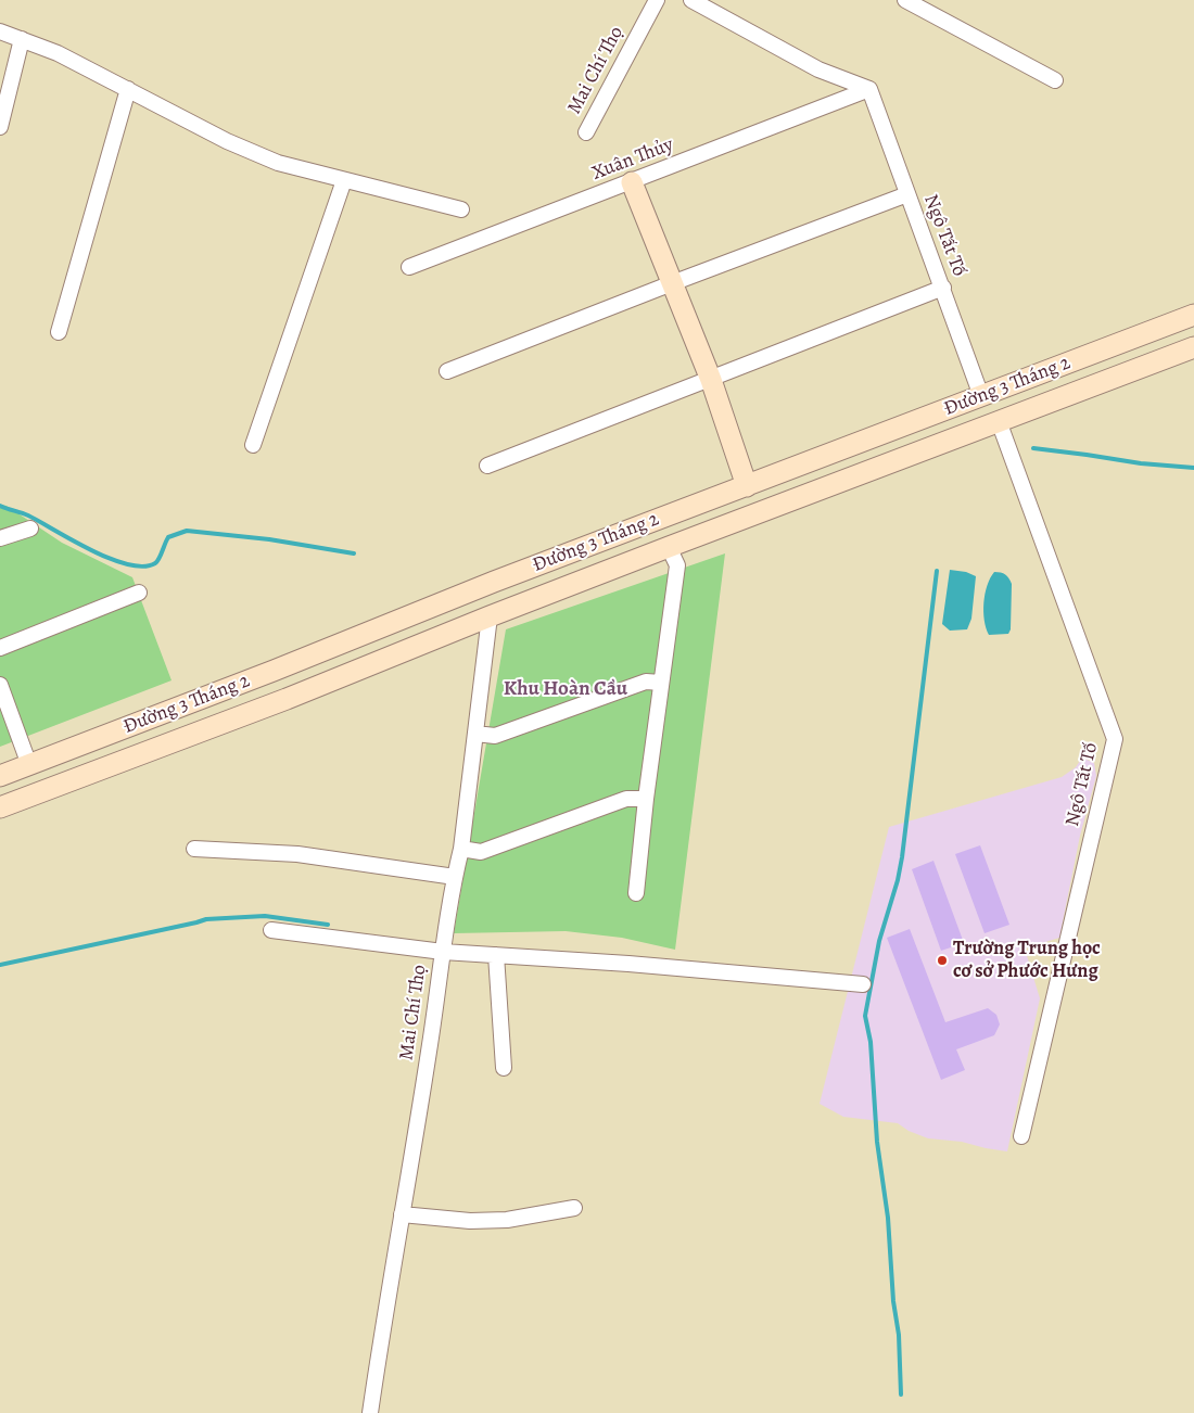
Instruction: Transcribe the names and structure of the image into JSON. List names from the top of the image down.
{
  "streets": {
    "main road": ["Đường 3 Tháng 2"],
    "street": ["Mai Chí Thọ", "Xuân Thủy", "Ngô Tất Tố"]
  },
  "crossings": [
    ["Mai Chí Thọ", "Đường 3 Tháng 2"],
    ["Xuân Thủy", "Ngô Tất Tố"],
    ["Ngô Tất Tố", "Đường 3 Tháng 2"]
  ],
  "districts": ["Khu Hoàn Cầu"],
  "places": ["Trường Trung học cơ sở Phước Hưng"]
}
